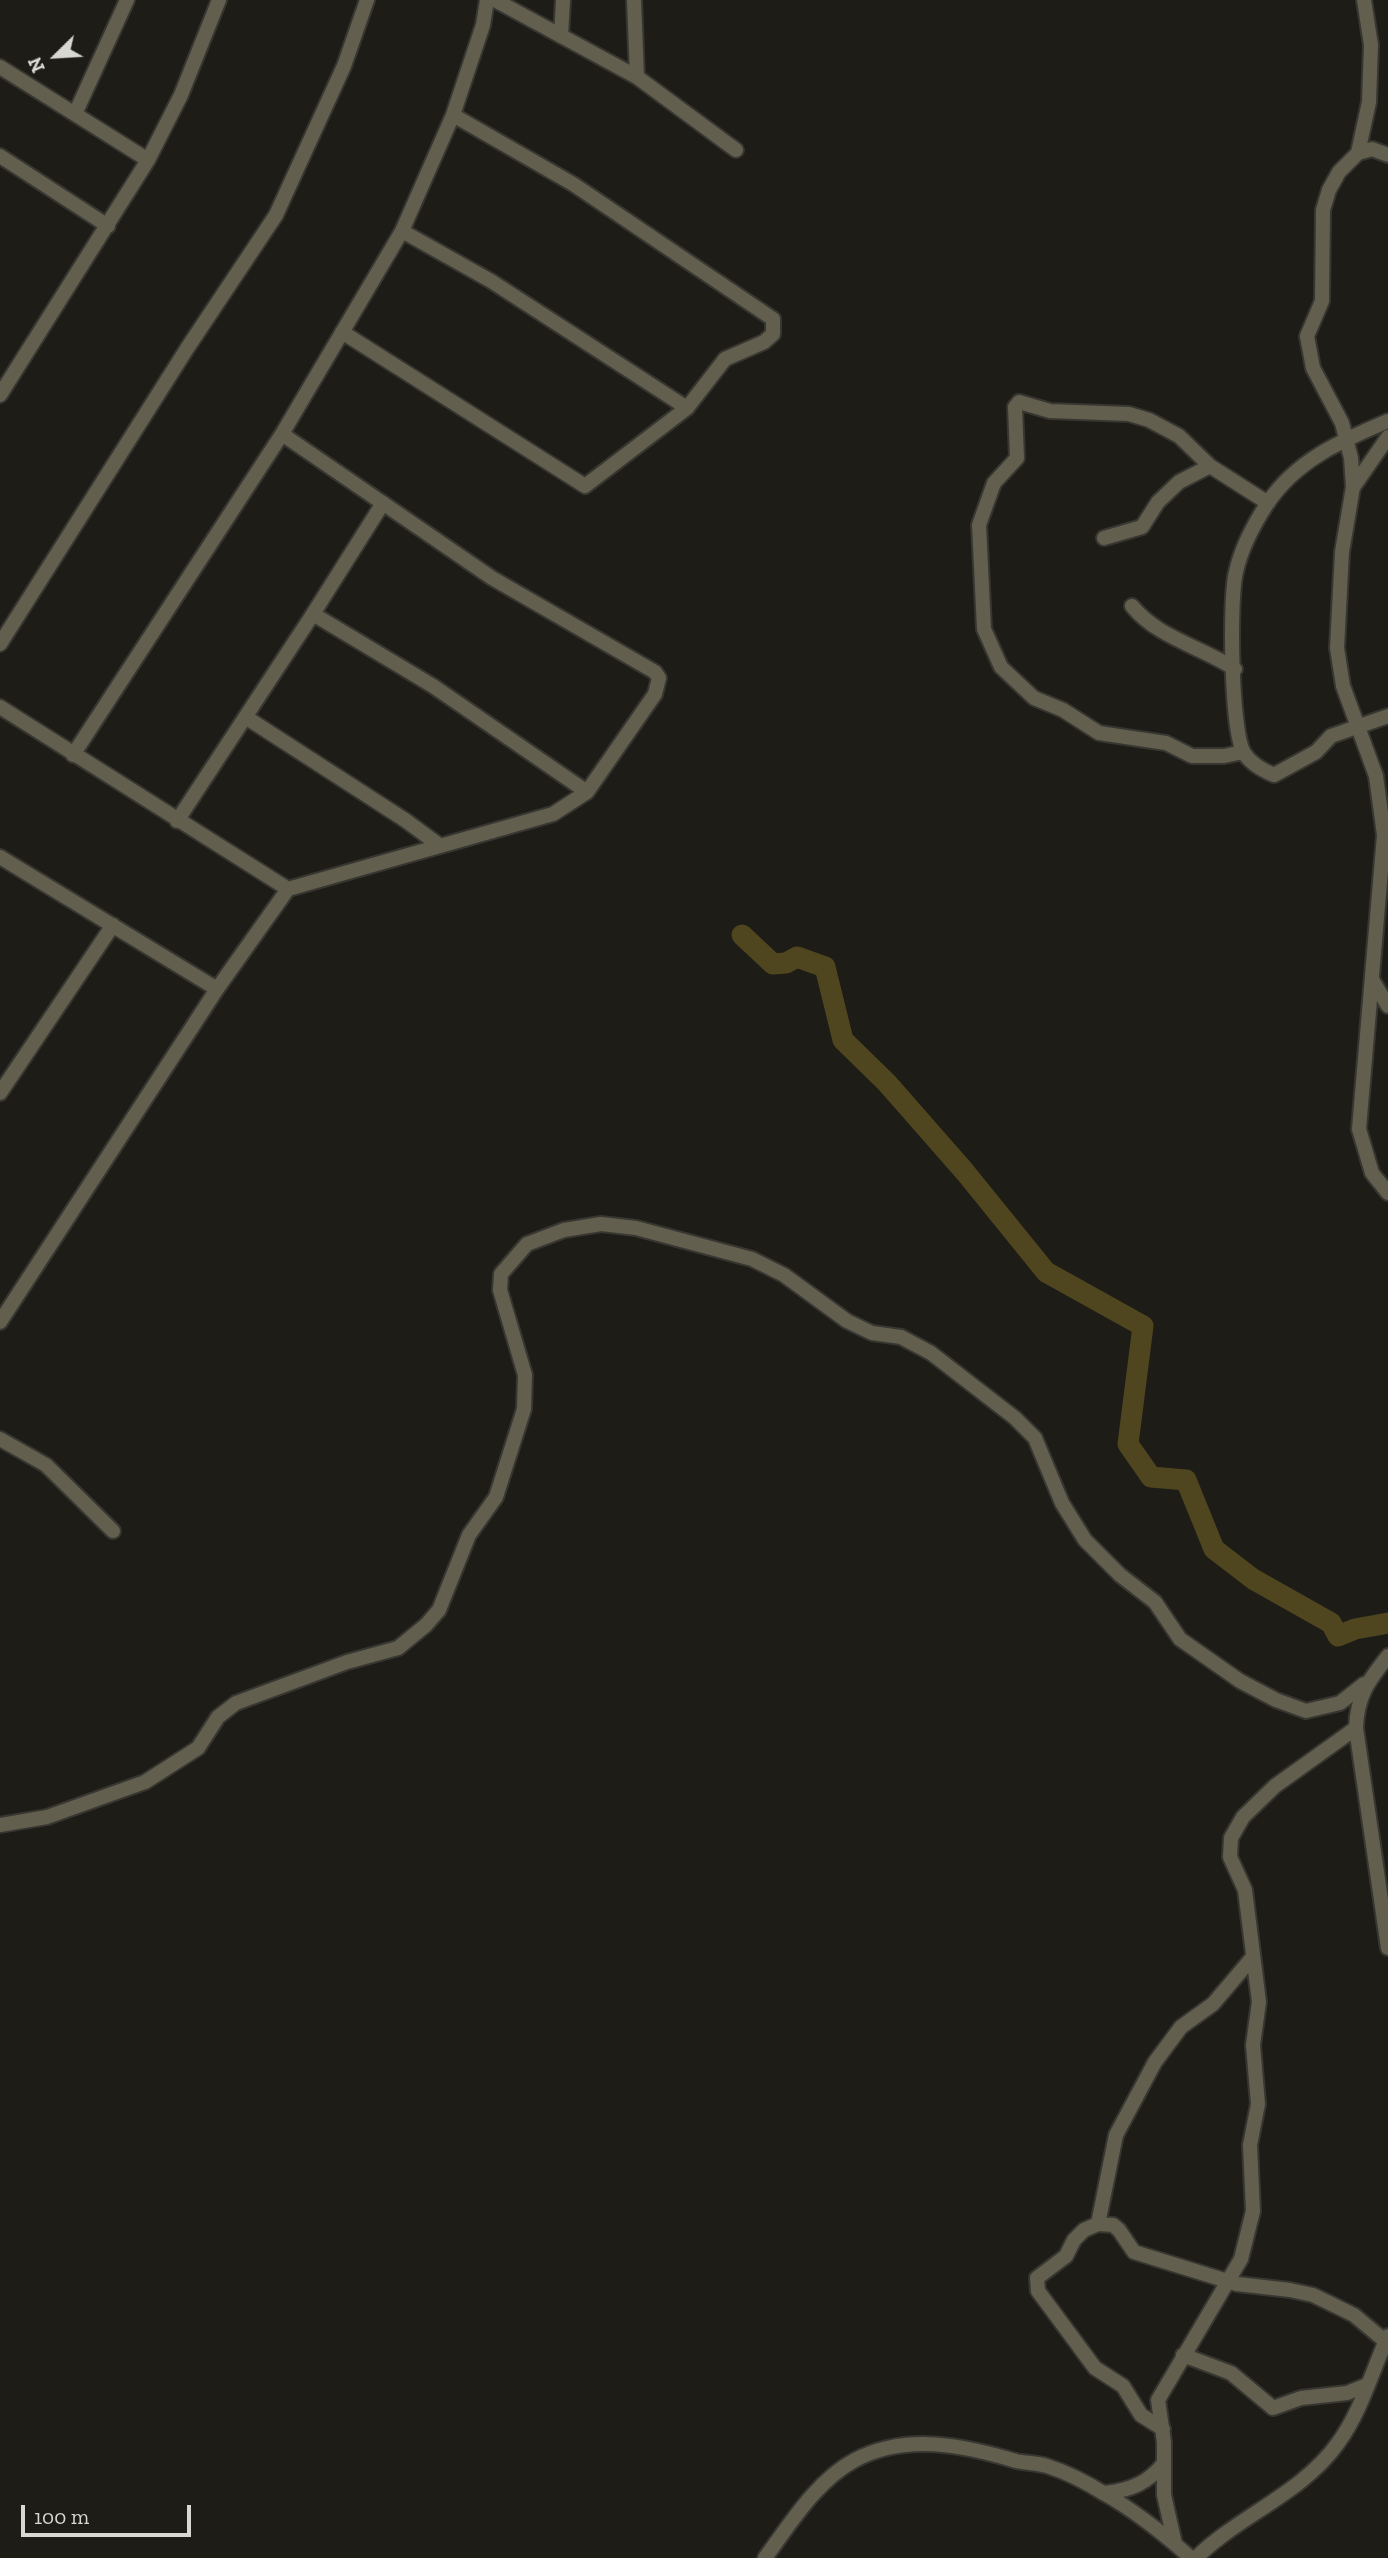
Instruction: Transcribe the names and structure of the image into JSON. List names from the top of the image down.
{
  "scale_bar": "100 m",
  "north": "bottom left"
}
